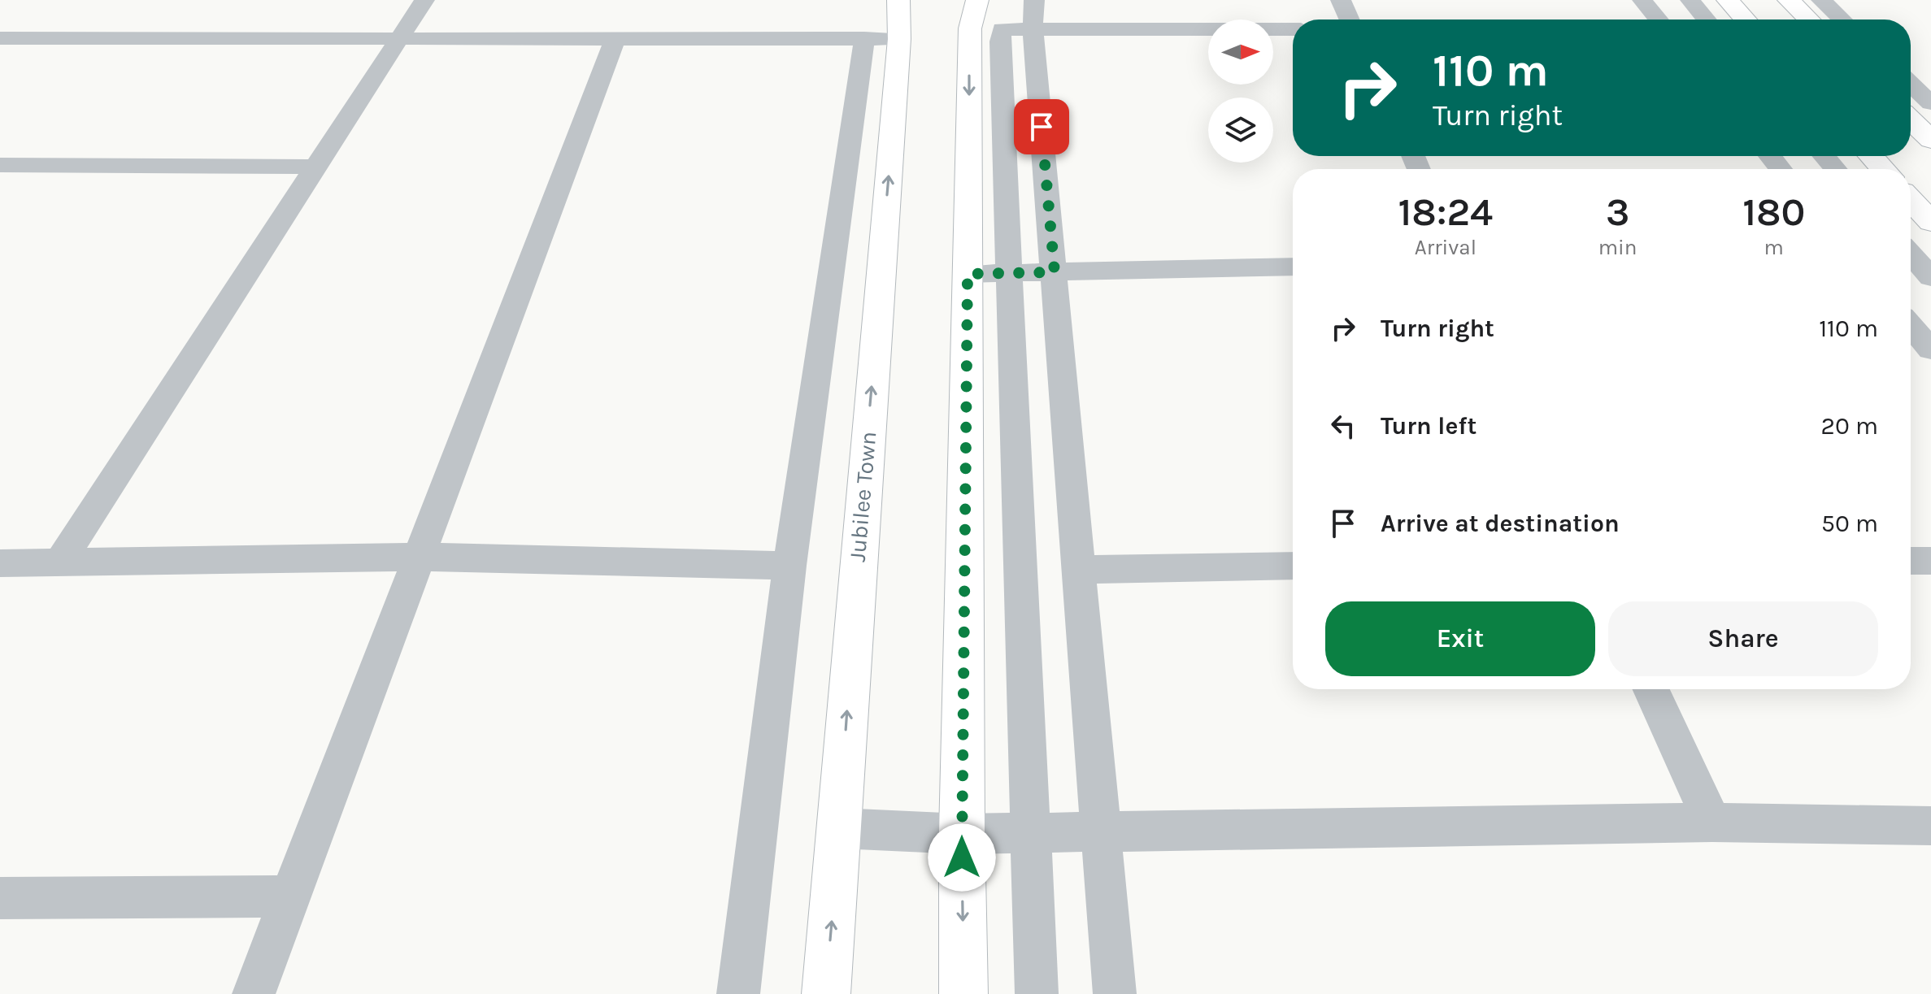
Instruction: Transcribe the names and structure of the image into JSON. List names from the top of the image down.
{
  "streets": {
    "street": ["Jubilee Town"]
  },
  "north": "right",
  "page": {
    "turn": ["110 m", "Turn right"],
    "eta": [
      "18:24",
      "Arrival",
      "3",
      "min",
      "180",
      "m"
    ],
    "list": [
      {
        "name": "Turn right",
        "value": "110 m"
      },
      {
        "name": "Turn left",
        "value": "20 m"
      },
      {
        "name": "Arrive at destination",
        "value": "50 m"
      }
    ],
    "buttons": ["Exit", "Share"]
  }
}
